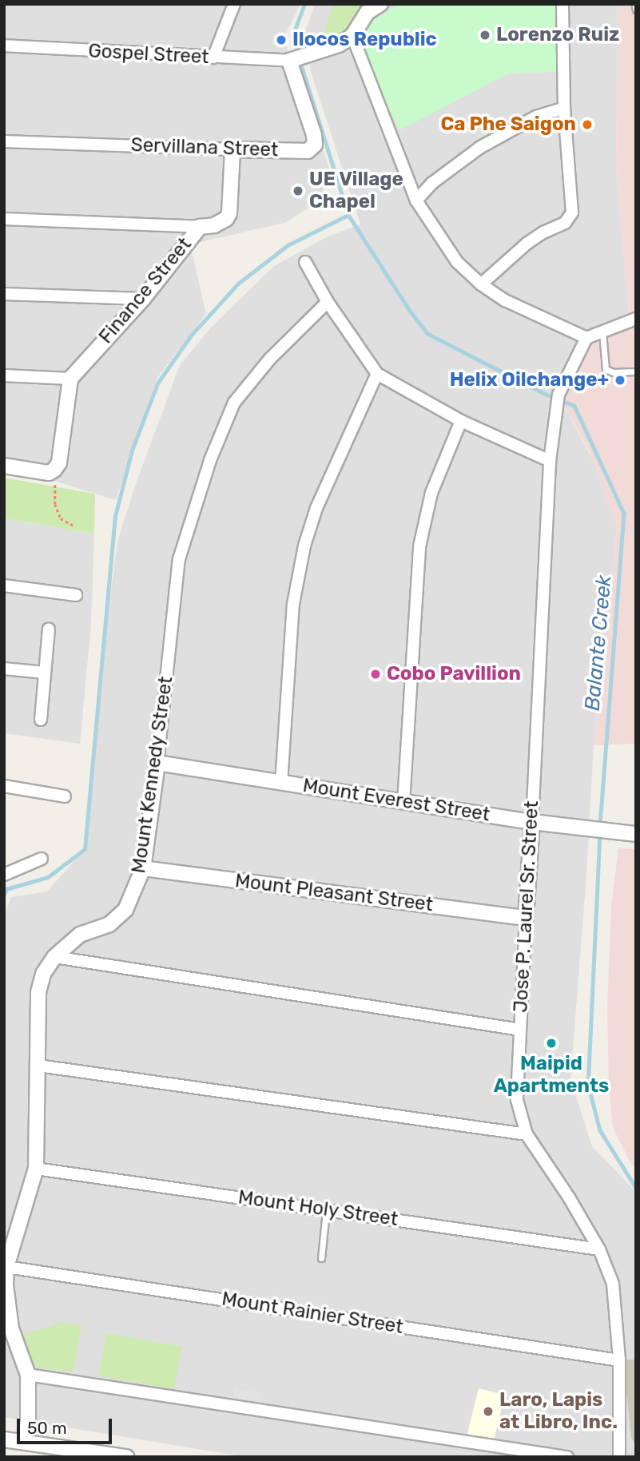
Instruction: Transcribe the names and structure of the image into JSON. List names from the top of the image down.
{
  "streets": {
    "street": [
      "Gospel Street",
      "Servillana Street",
      "Finance Street",
      "Mount Kennedy Street",
      "Mount Everest Street",
      "Mount Pleasant Street",
      "Jose P. Laurel Sr. Street",
      "Mount Holy Street",
      "Mount Rainier Street"
    ]
  },
  "crossings": [
    ["Gospel Street", "Servillana Street"],
    ["Servillana Street", "Finance Street"],
    ["Mount Kennedy Street", "Mount Everest Street"],
    ["Mount Kennedy Street", "Mount Pleasant Street"],
    ["Mount Kennedy Street", "Mount Holy Street"],
    ["Mount Kennedy Street", "Mount Rainier Street"],
    ["Mount Everest Street", "Jose P. Laurel Sr. Street"],
    ["Mount Pleasant Street", "Jose P. Laurel Sr. Street"],
    ["Jose P. Laurel Sr. Street", "Mount Holy Street"],
    ["Jose P. Laurel Sr. Street", "Mount Rainier Street"]
  ],
  "water": ["Balante Creek"],
  "places": [
    "Lorenzo Ruiz",
    "Ilocos Republic",
    "Ca Phe Saigon",
    "UE Village Chapel",
    "Helix Oilchange+",
    "Cobo Pavillion",
    "Maipid Apartments",
    "Laro, Lapis at Libro, Inc."
  ],
  "scale_bar": "50 m"
}
